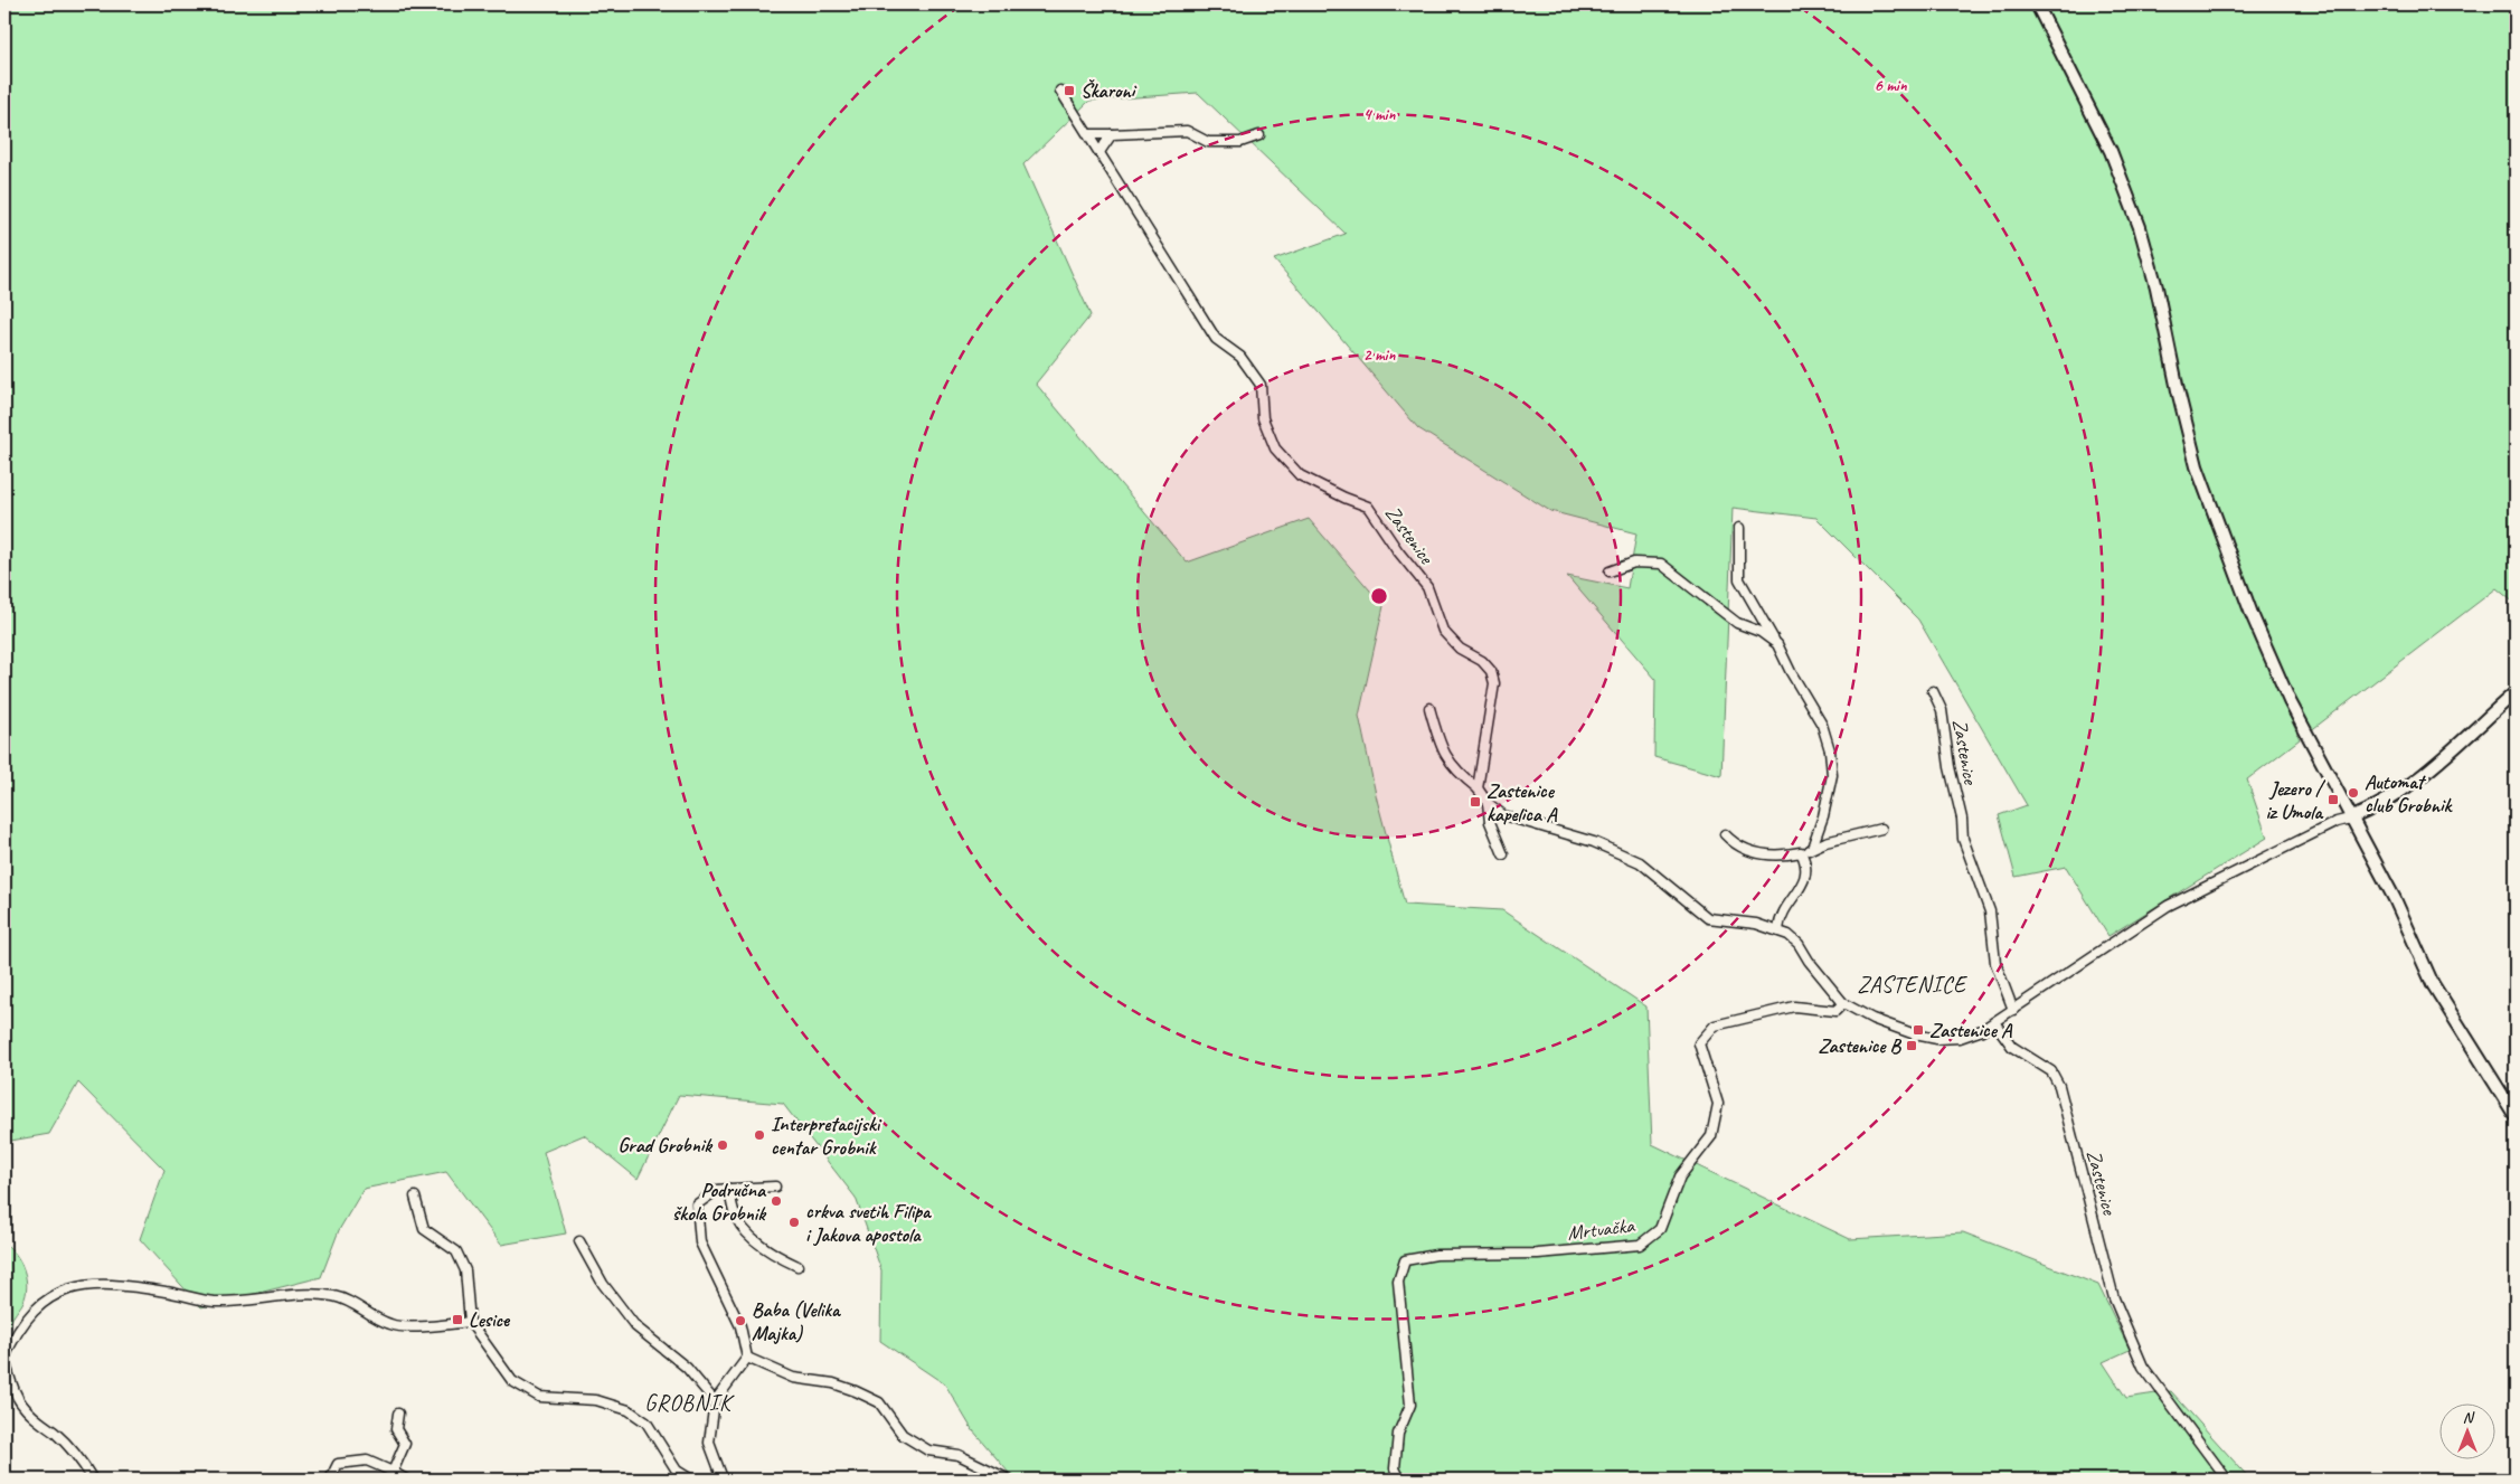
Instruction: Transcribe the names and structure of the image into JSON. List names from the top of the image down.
{
  "streets": {
    "street": ["Zastenice", "Mrtvačka"]
  },
  "districts": ["ZASTENICE", "GROBNIK"],
  "places": {
    "transit": [
      "Škaroni",
      "Jezero / iz Umola",
      "Zastenice kapelica A",
      "Zastenice A",
      "Zastenice B",
      "Lesice"
    ],
    "other": [
      "Automat club Grobnik",
      "Interpretacijski centar Grobnik",
      "Grad Grobnik",
      "Područna škola Grobnik",
      "crkva svetih Filipa i Jakova apostola",
      "Baba (Velika Majka)"
    ]
  },
  "north": "top",
  "rings": ["6 min", "4 min", "2 min"]
}
